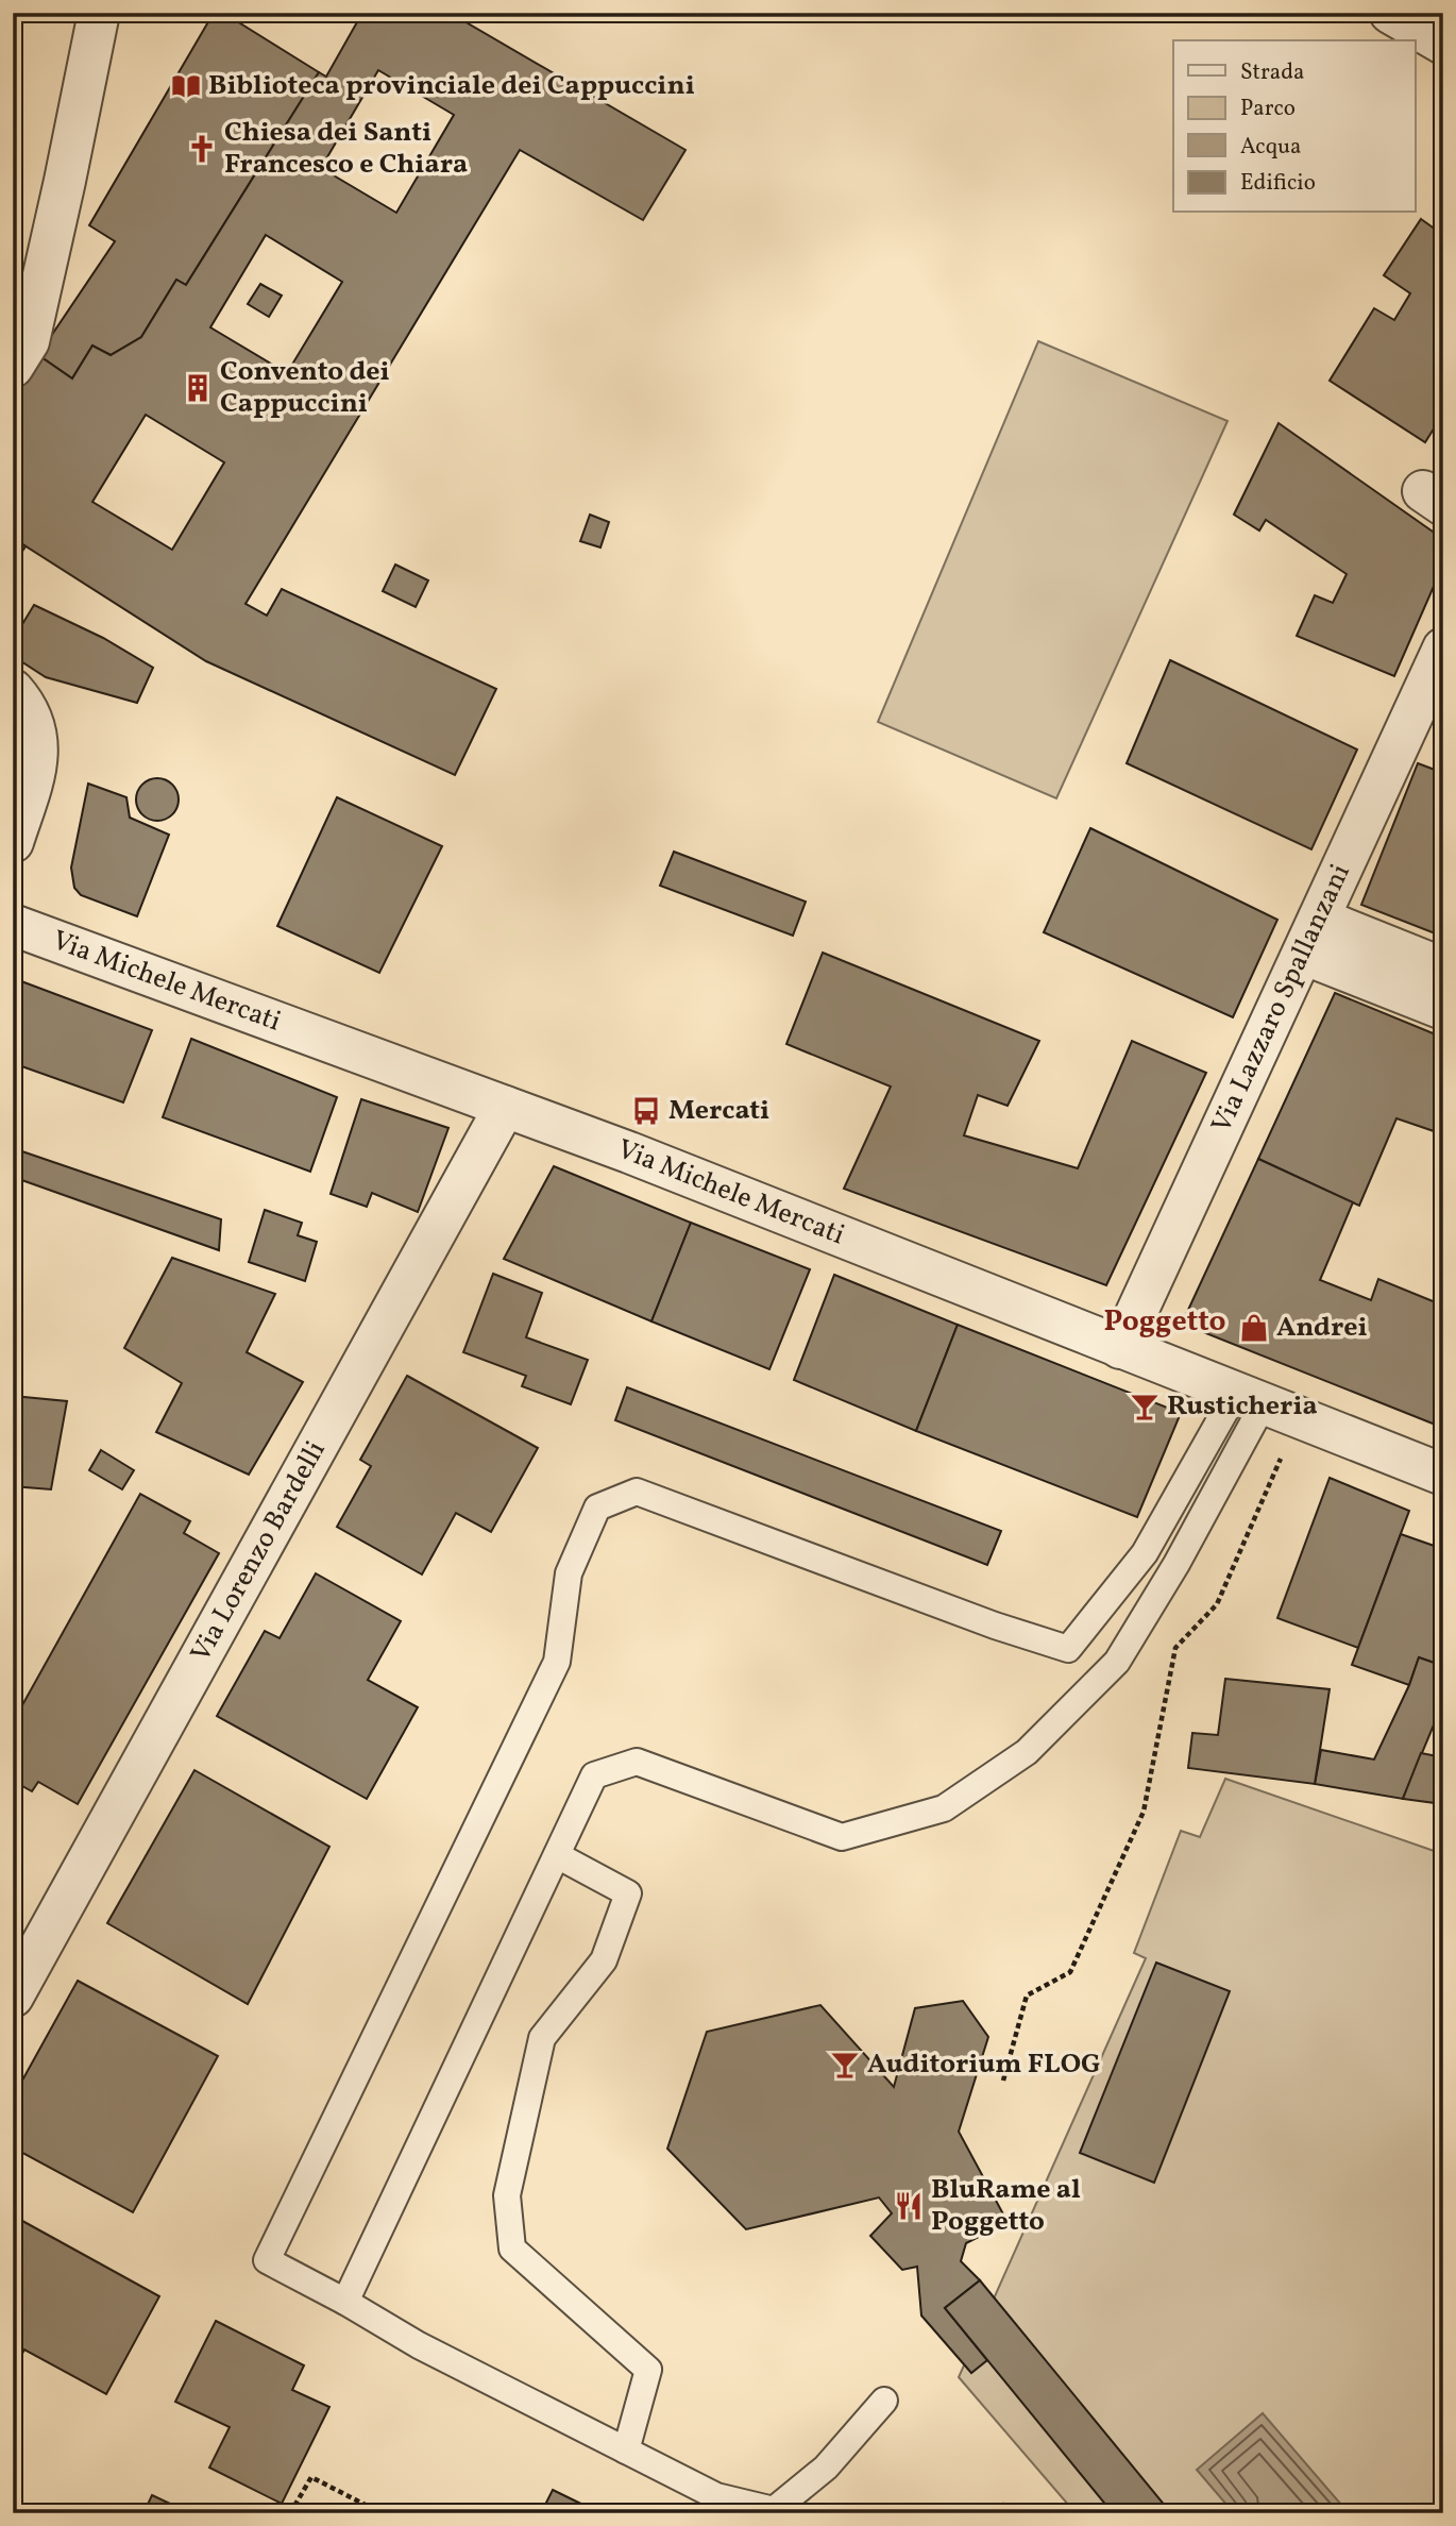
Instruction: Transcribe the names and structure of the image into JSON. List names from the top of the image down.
{
  "streets": {
    "street": ["Via Michele Mercati", "Via Lazzaro Spallanzani", "Via Lorenzo Bardelli"]
  },
  "crossings": [
    ["Via Michele Mercati", "Via Lazzaro Spallanzani"],
    ["Via Michele Mercati", "Via Lorenzo Bardelli"]
  ],
  "districts": ["Poggetto"],
  "places": {
    "library": ["Biblioteca provinciale dei Cappuccini"],
    "church": ["Chiesa dei Santi Francesco e Chiara"],
    "building": ["Convento dei Cappuccini"],
    "bus stop": ["Mercati"],
    "shop": ["Andrei"],
    "bar": ["Rusticheria", "Auditorium FLOG"],
    "restaurant": ["BluRame al Poggetto"]
  },
  "legend": [
    "Strada",
    "Parco",
    "Acqua",
    "Edificio"
  ]
}
